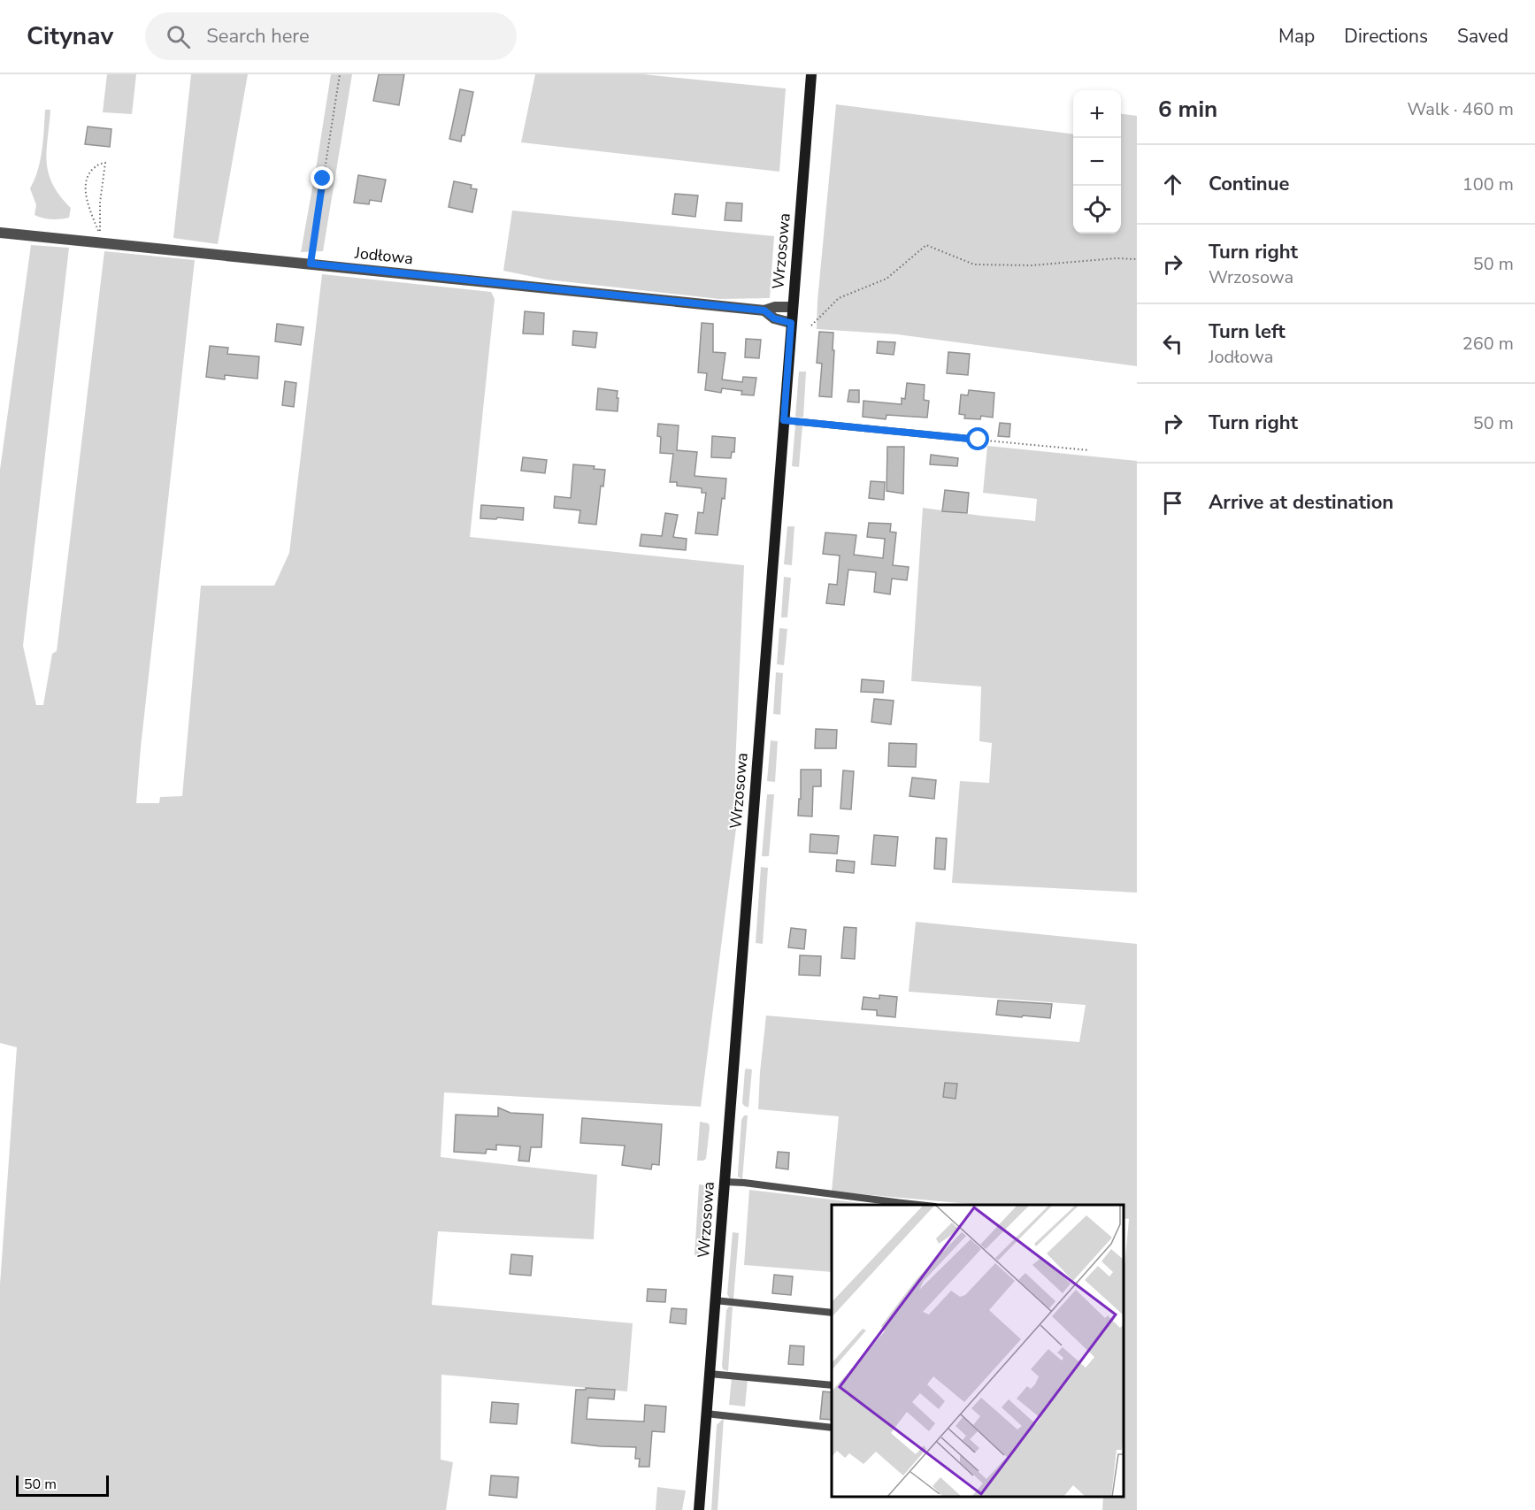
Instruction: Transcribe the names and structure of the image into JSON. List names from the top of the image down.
{
  "streets": {
    "main road": ["Wrzosowa"],
    "street": ["Jodłowa"]
  },
  "crossings": [
    ["Wrzosowa", "Jodłowa"]
  ],
  "scale_bar": "50 m",
  "page": {
    "header": "Citynav",
    "search": "Search here",
    "nav": ["Map", "Directions", "Saved"],
    "heading": ["6 min", "Walk · 460 m"],
    "map_buttons": ["+", "−"],
    "list": [
      ["Continue", "100 m"],
      ["Turn right", "Wrzosowa", "50 m"],
      ["Turn left", "Jodłowa", "260 m"],
      ["Turn right", "50 m"],
      "Arrive at destination"
    ],
    "scale": "50 m"
  }
}
